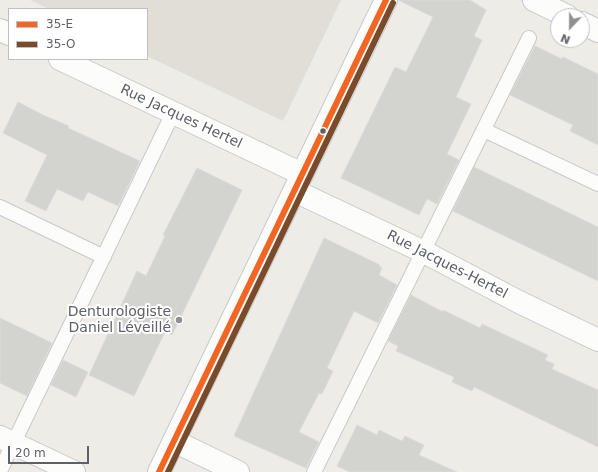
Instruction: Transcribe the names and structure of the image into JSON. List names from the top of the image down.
{
  "streets": {
    "street": ["Rue Jacques Hertel", "Rue Jacques-Hertel"]
  },
  "crossings": [
    ["Rue Jacques Hertel", "Rue Jacques-Hertel"]
  ],
  "places": ["Denturologiste Daniel Léveillé"],
  "lines": ["transit line 35-E", "transit line 35-O"],
  "legend": ["35-E", "35-O"],
  "scale_bar": "20 m",
  "north": "bottom"
}
